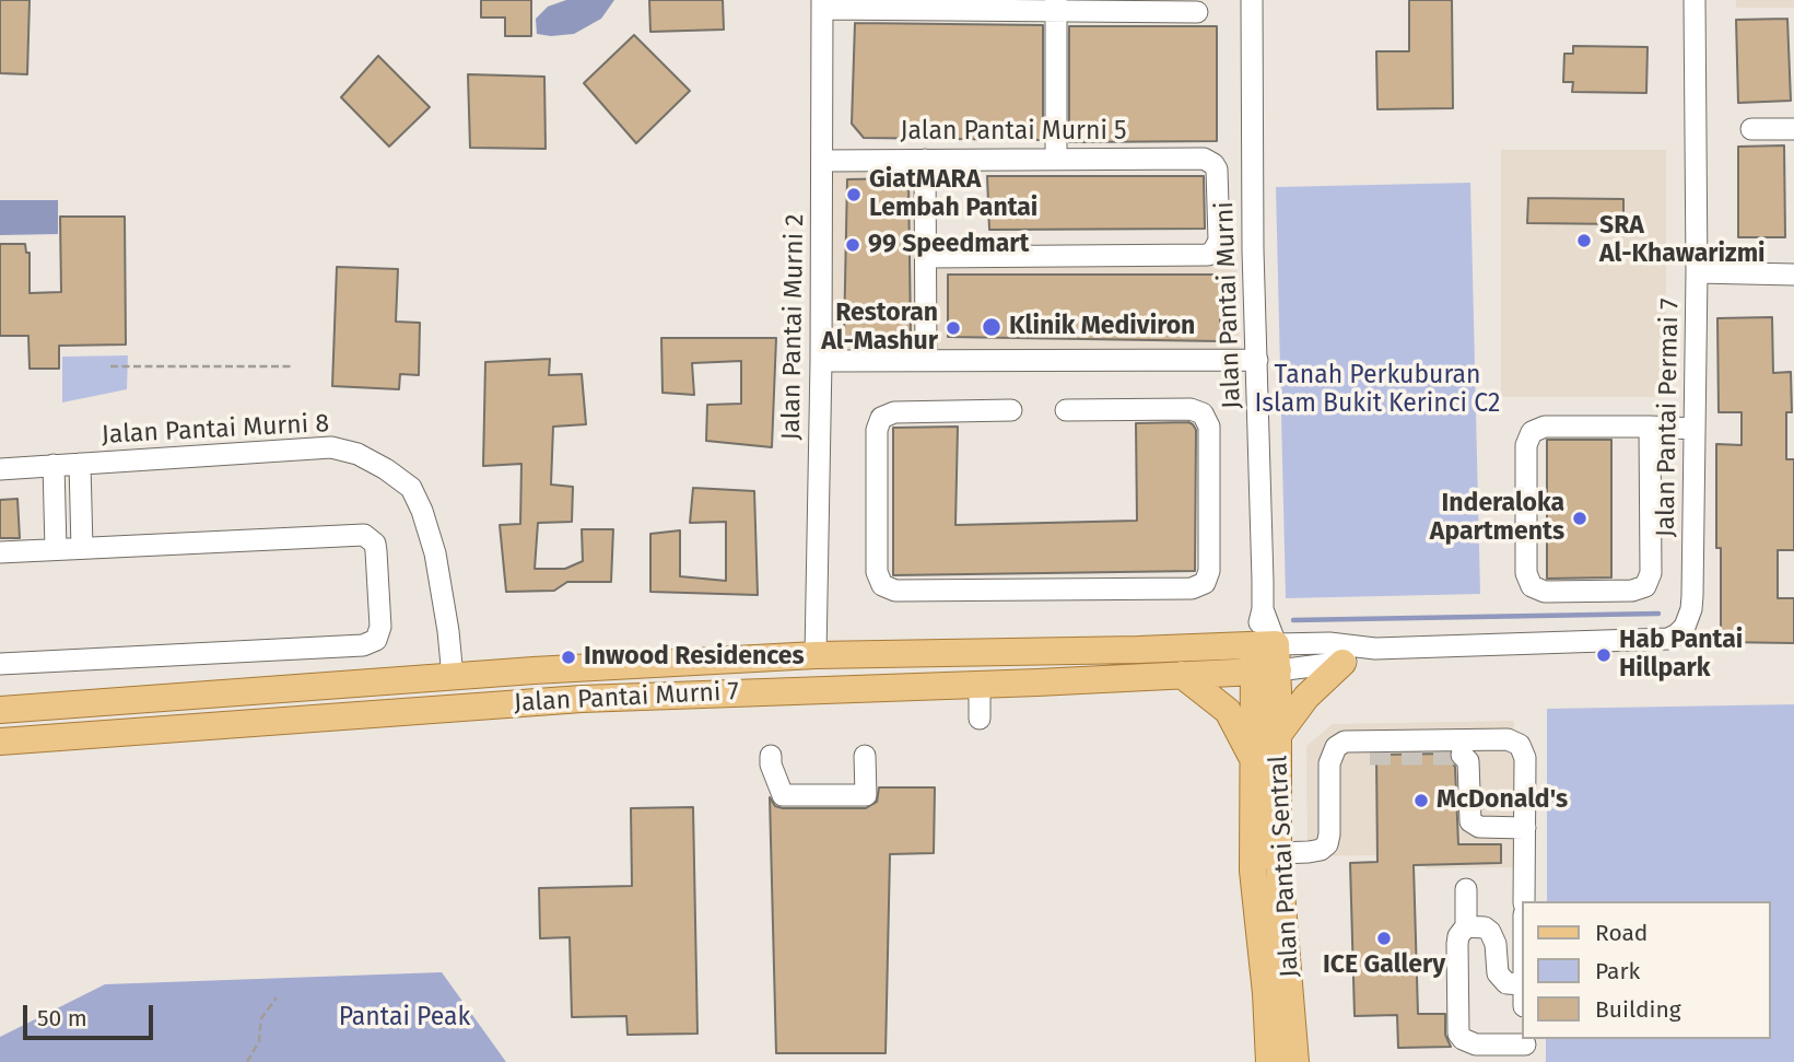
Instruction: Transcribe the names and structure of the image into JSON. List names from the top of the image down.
{
  "streets": {
    "main road": ["Jalan Pantai Murni 7", "Jalan Pantai Sentral"],
    "street": [
      "Jalan Pantai Murni 5",
      "Jalan Pantai Murni",
      "Jalan Pantai Murni 2",
      "Jalan Pantai Permai 7",
      "Jalan Pantai Murni 8"
    ]
  },
  "crossings": [
    ["Jalan Pantai Murni 5", "Jalan Pantai Murni 2"],
    ["Jalan Pantai Murni", "Jalan Pantai Murni 7"],
    ["Jalan Pantai Murni", "Jalan Pantai Sentral"],
    ["Jalan Pantai Murni 2", "Jalan Pantai Murni 7"],
    ["Jalan Pantai Murni 8", "Jalan Pantai Murni 7"],
    ["Jalan Pantai Murni 7", "Jalan Pantai Sentral"]
  ],
  "parks": ["Tanah Perkuburan Islam Bukit Kerinci C2", "Pantai Peak"],
  "places": [
    "GiatMARA Lembah Pantai",
    "SRA Al-Khawarizmi",
    "99 Speedmart",
    "Klinik Mediviron",
    "Restoran Al-Mashur",
    "Inderaloka Apartments",
    "Hab Pantai Hillpark",
    "Inwood Residences",
    "McDonald's",
    "ICE Gallery"
  ],
  "legend": ["Road", "Park", "Building"],
  "scale_bar": "50 m"
}
